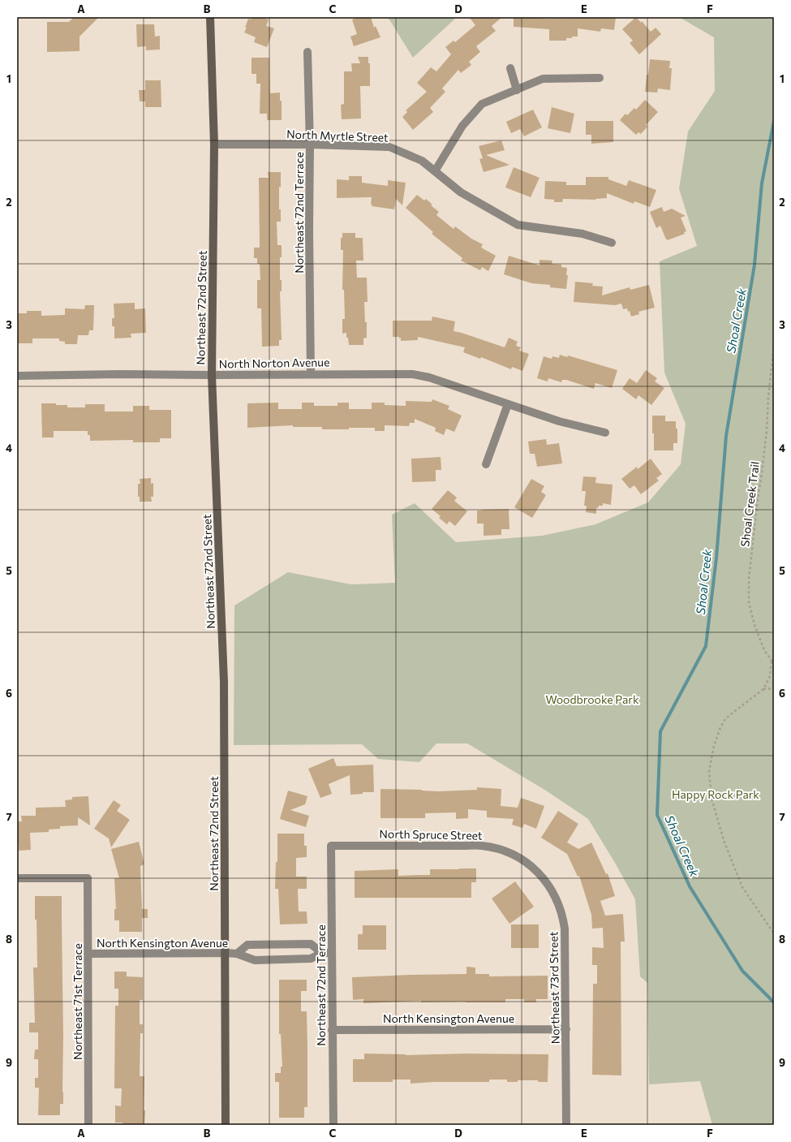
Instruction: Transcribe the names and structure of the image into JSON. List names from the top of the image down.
{
  "streets": {
    "main road": ["Northeast 72nd Street"],
    "street": [
      "North Myrtle Street",
      "Northeast 72nd Terrace",
      "North Norton Avenue",
      "North Spruce Street",
      "North Kensington Avenue",
      "Northeast 73rd Street",
      "Northeast 71st Terrace"
    ],
    "path": ["Shoal Creek Trail"]
  },
  "crossings": [
    ["North Myrtle Street", "Northeast 72nd Terrace"],
    ["North Myrtle Street", "Northeast 72nd Street"],
    ["Northeast 72nd Terrace", "North Norton Avenue"],
    ["Northeast 72nd Terrace", "North Spruce Street"],
    ["Northeast 72nd Terrace", "North Kensington Avenue"],
    ["Northeast 72nd Street", "North Norton Avenue"],
    ["Northeast 72nd Street", "North Kensington Avenue"],
    ["North Spruce Street", "Northeast 73rd Street"],
    ["North Kensington Avenue", "Northeast 73rd Street"],
    ["North Kensington Avenue", "Northeast 71st Terrace"]
  ],
  "water": ["Shoal Creek"],
  "parks": ["Woodbrooke Park", "Happy Rock Park"],
  "grid": {
    "columns": [
      "A",
      "B",
      "C",
      "D",
      "E",
      "F"
    ],
    "rows": [
      "1",
      "2",
      "3",
      "4",
      "5",
      "6",
      "7",
      "8",
      "9"
    ]
  }
}
